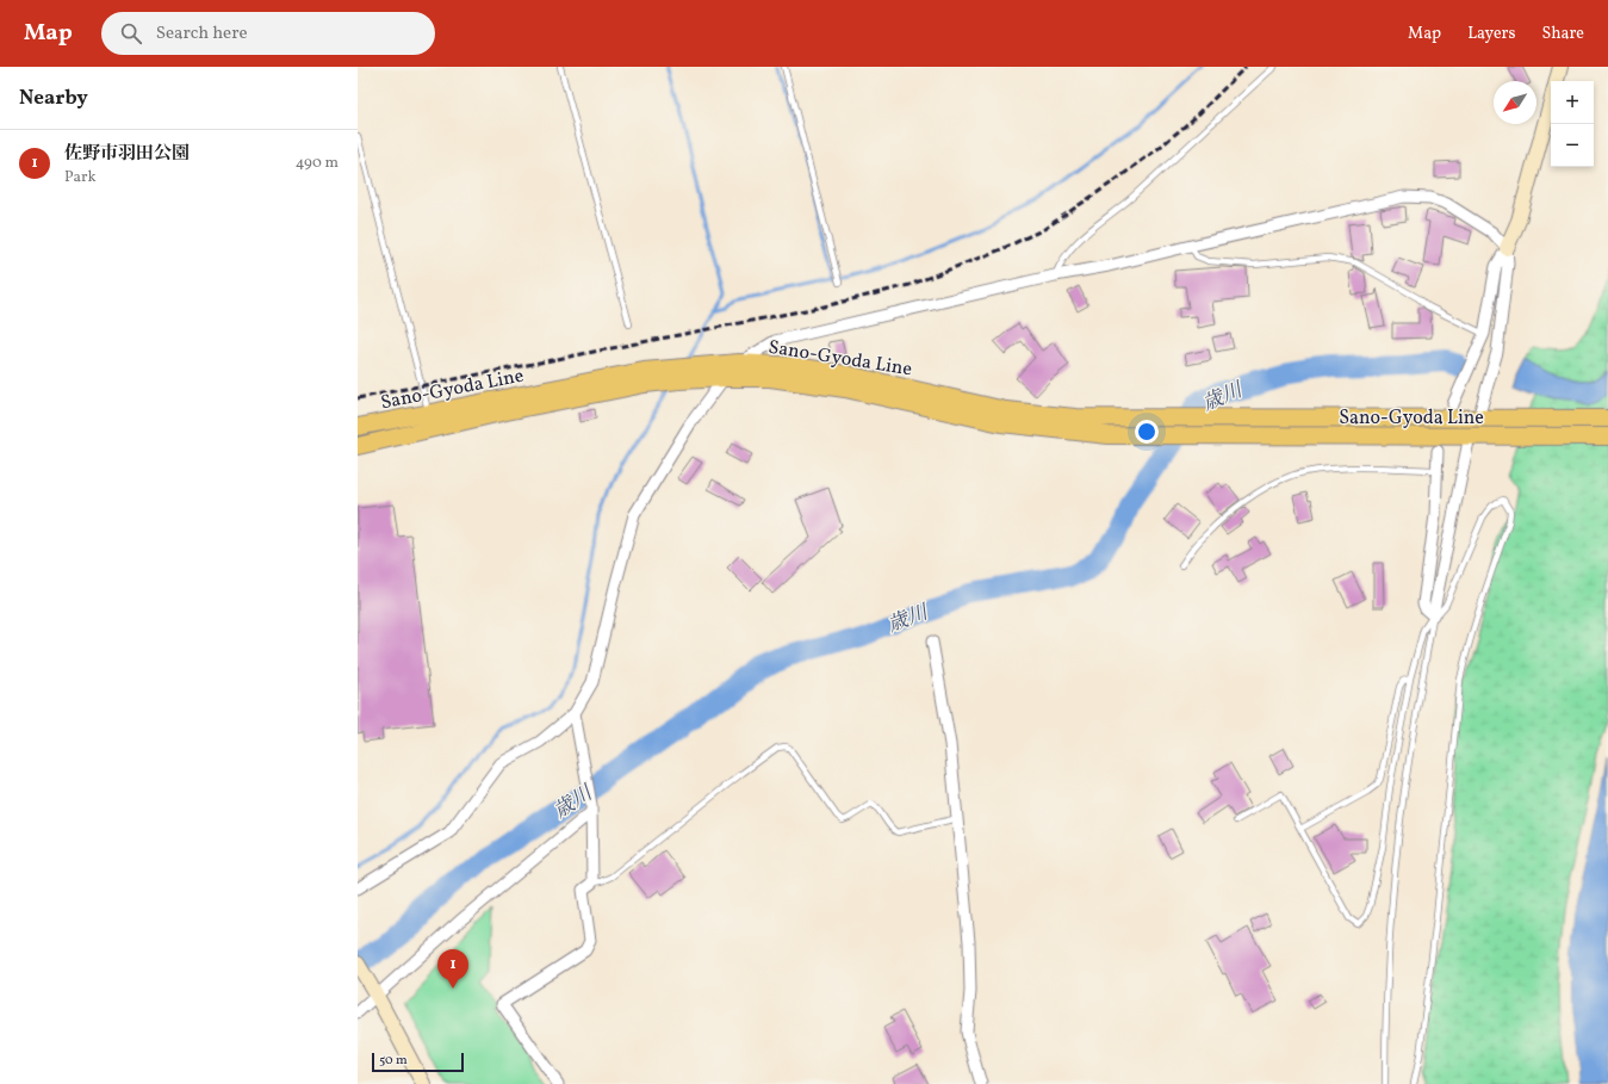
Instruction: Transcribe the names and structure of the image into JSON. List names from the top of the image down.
{
  "streets": {
    "main road": ["Sano-Gyoda Line"]
  },
  "water": ["歳川"],
  "scale_bar": "50 m",
  "north": "bottom left",
  "page": {
    "header": "Map",
    "search": "Search here",
    "nav": ["Map", "Layers", "Share"],
    "heading": "Nearby",
    "map_buttons": ["+", "−"],
    "list": [
      {
        "mark": "1",
        "name": "佐野市羽田公園",
        "note": "Park",
        "value": "490 m"
      }
    ],
    "pins": "1",
    "scale": "50 m"
  }
}
